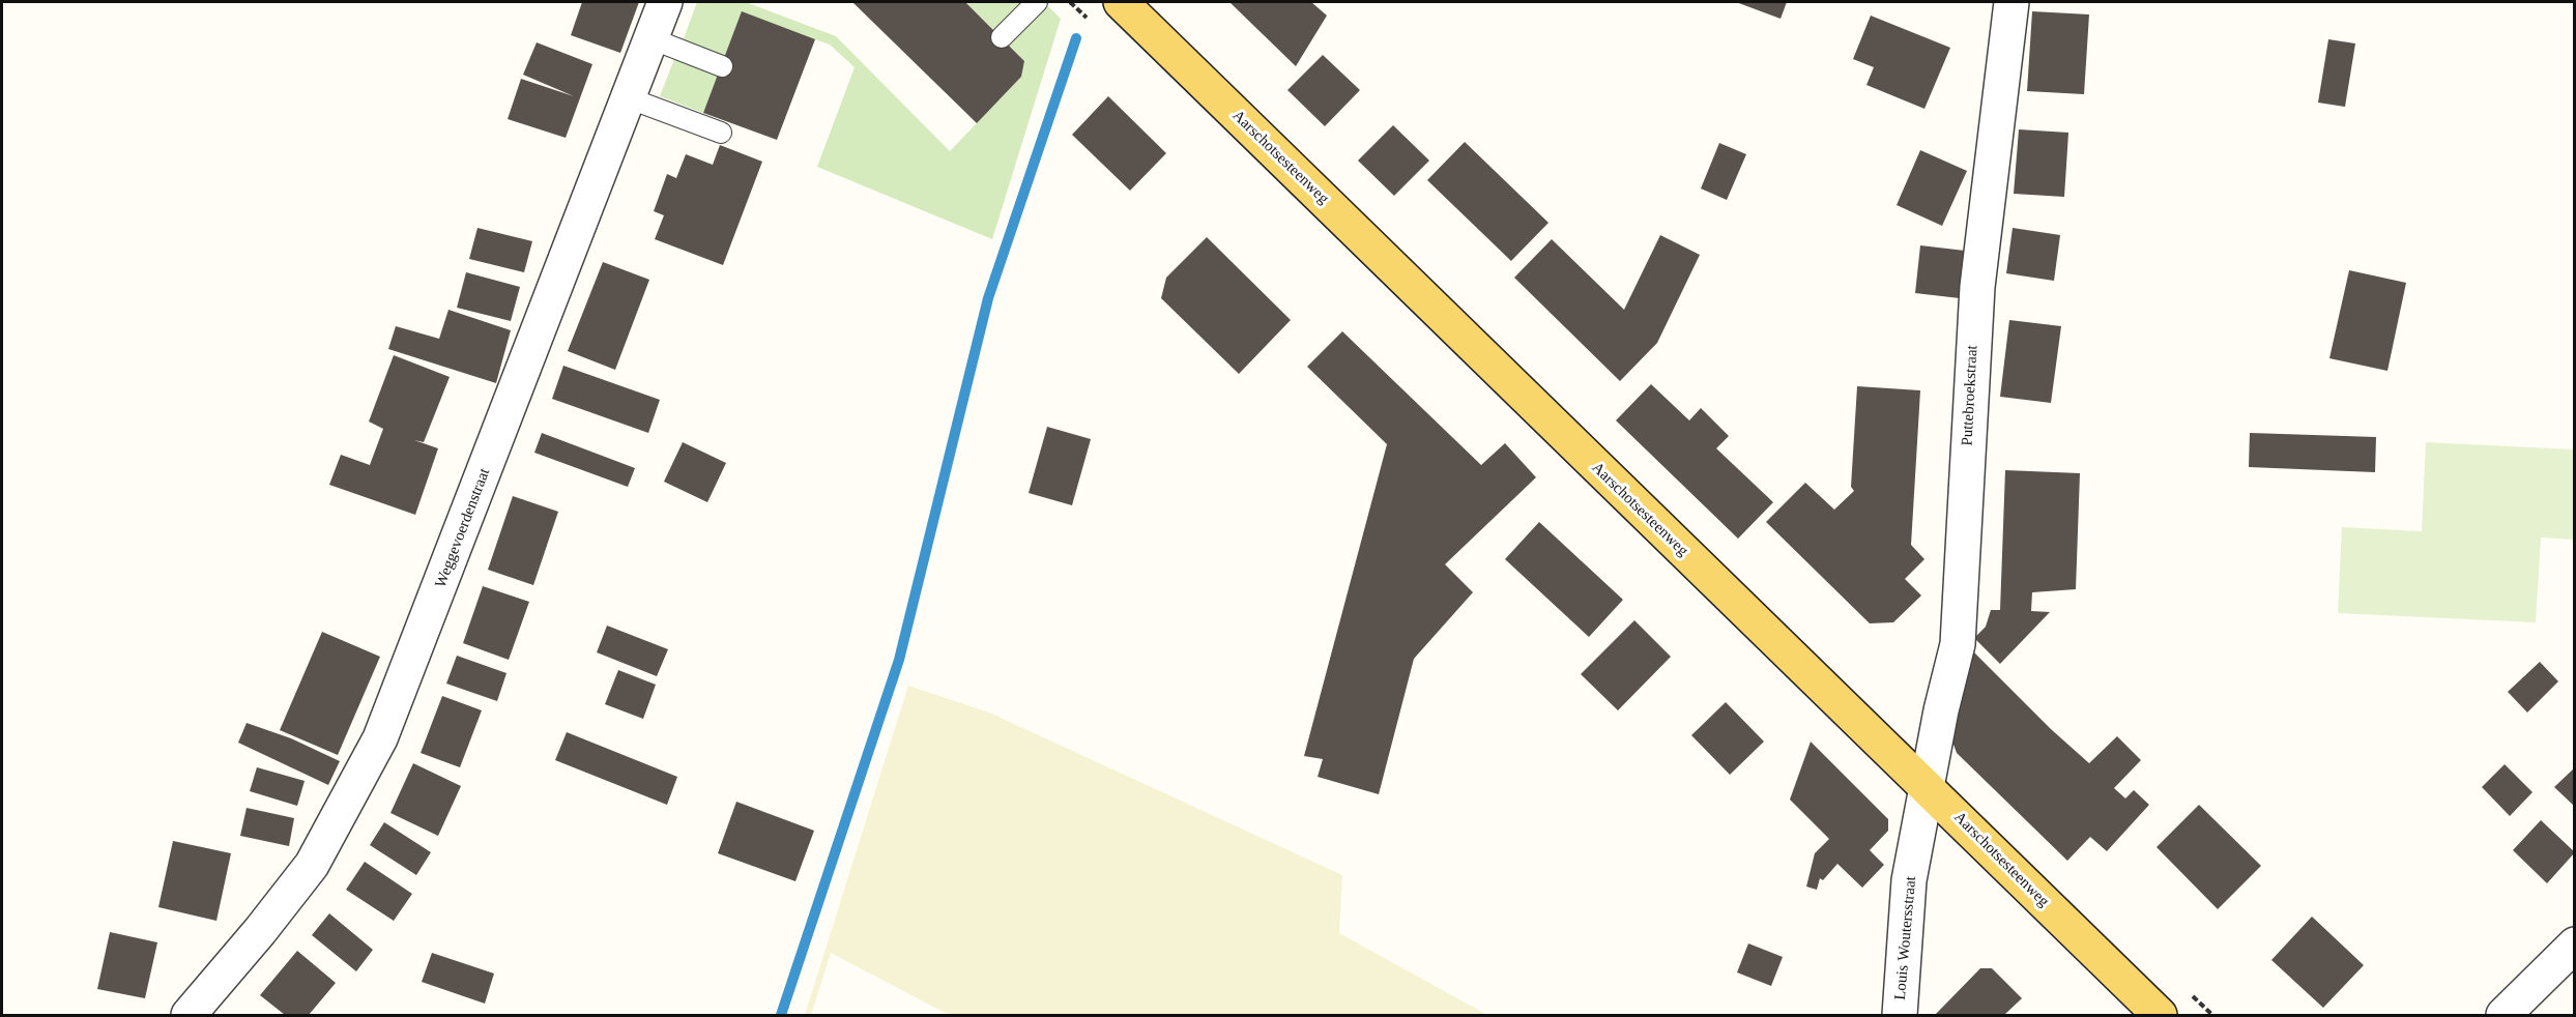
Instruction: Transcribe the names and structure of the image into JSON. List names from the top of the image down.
{
  "streets": {
    "main road": ["Aarschotsesteenweg"],
    "street": ["Puttebroekstraat", "Weggevoerdenstraat", "Louis Woutersstraat"]
  },
  "crossings": [
    ["Aarschotsesteenweg", "Puttebroekstraat"],
    ["Aarschotsesteenweg", "Louis Woutersstraat"],
    ["Puttebroekstraat", "Louis Woutersstraat"]
  ]
}
